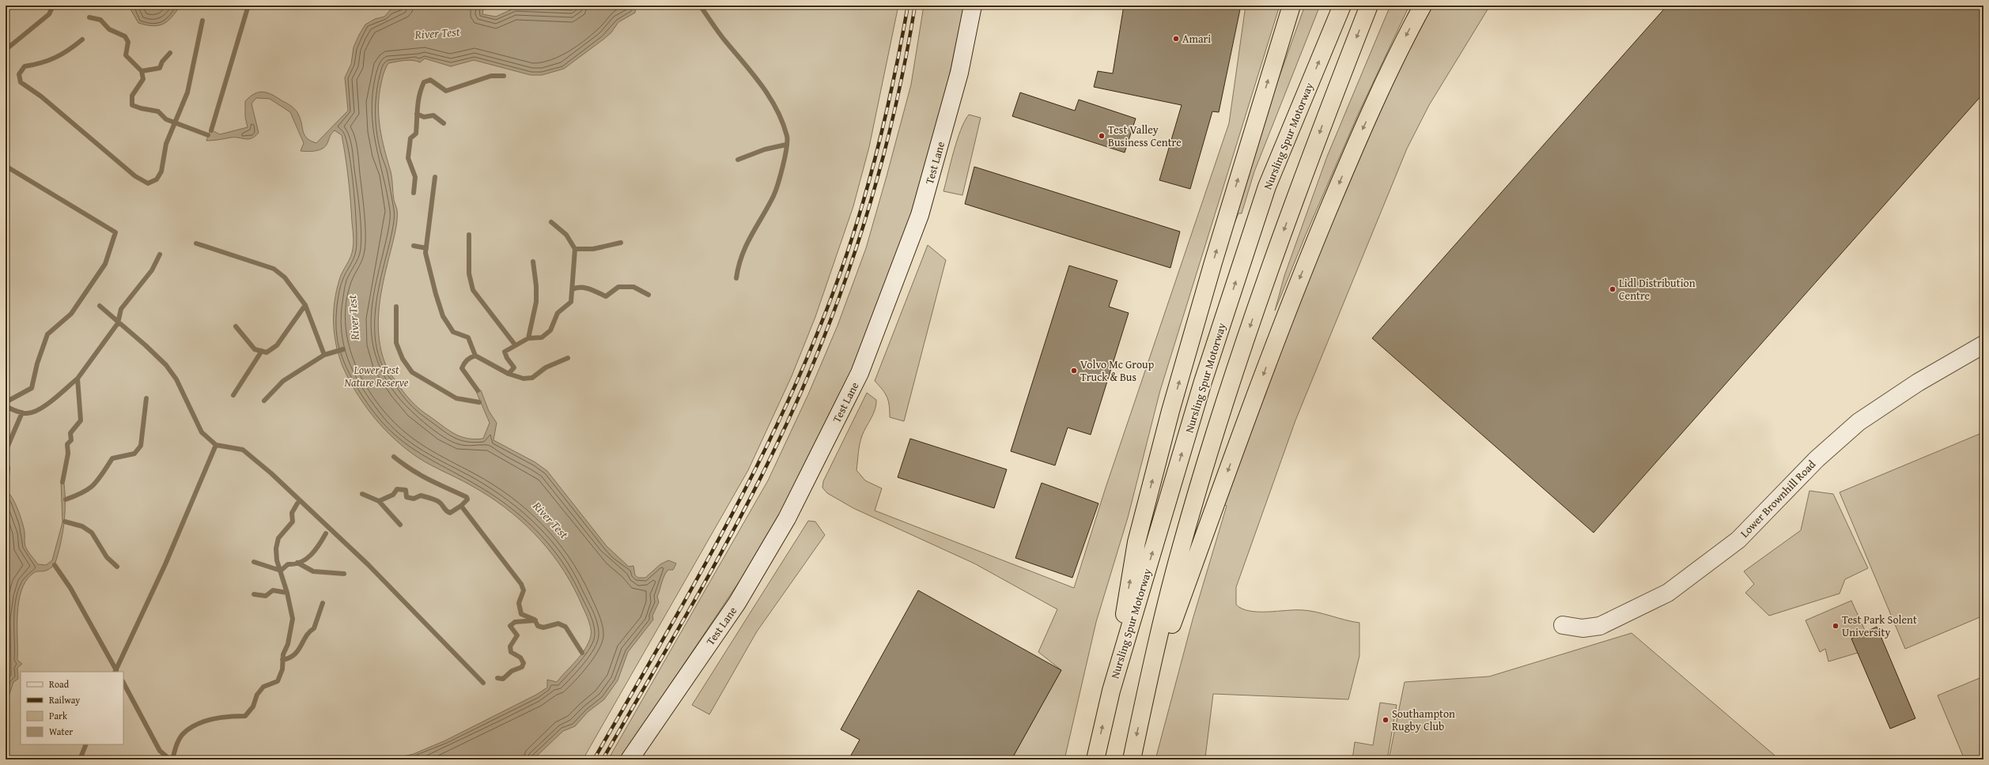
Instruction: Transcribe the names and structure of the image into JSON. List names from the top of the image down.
{
  "streets": {
    "highway": ["Nursling Spur Motorway"],
    "street": ["Test Lane", "Lower Brownhill Road"]
  },
  "water": ["River Test"],
  "parks": ["Lower Test Nature Reserve"],
  "places": [
    "Amari",
    "Test Valley Business Centre",
    "Lidl Distribution Centre",
    "Volvo Mc Group Truck & Bus",
    "Test Park Solent University",
    "Southampton Rugby Club"
  ],
  "legend": [
    "Road",
    "Railway",
    "Park",
    "Water"
  ]
}
